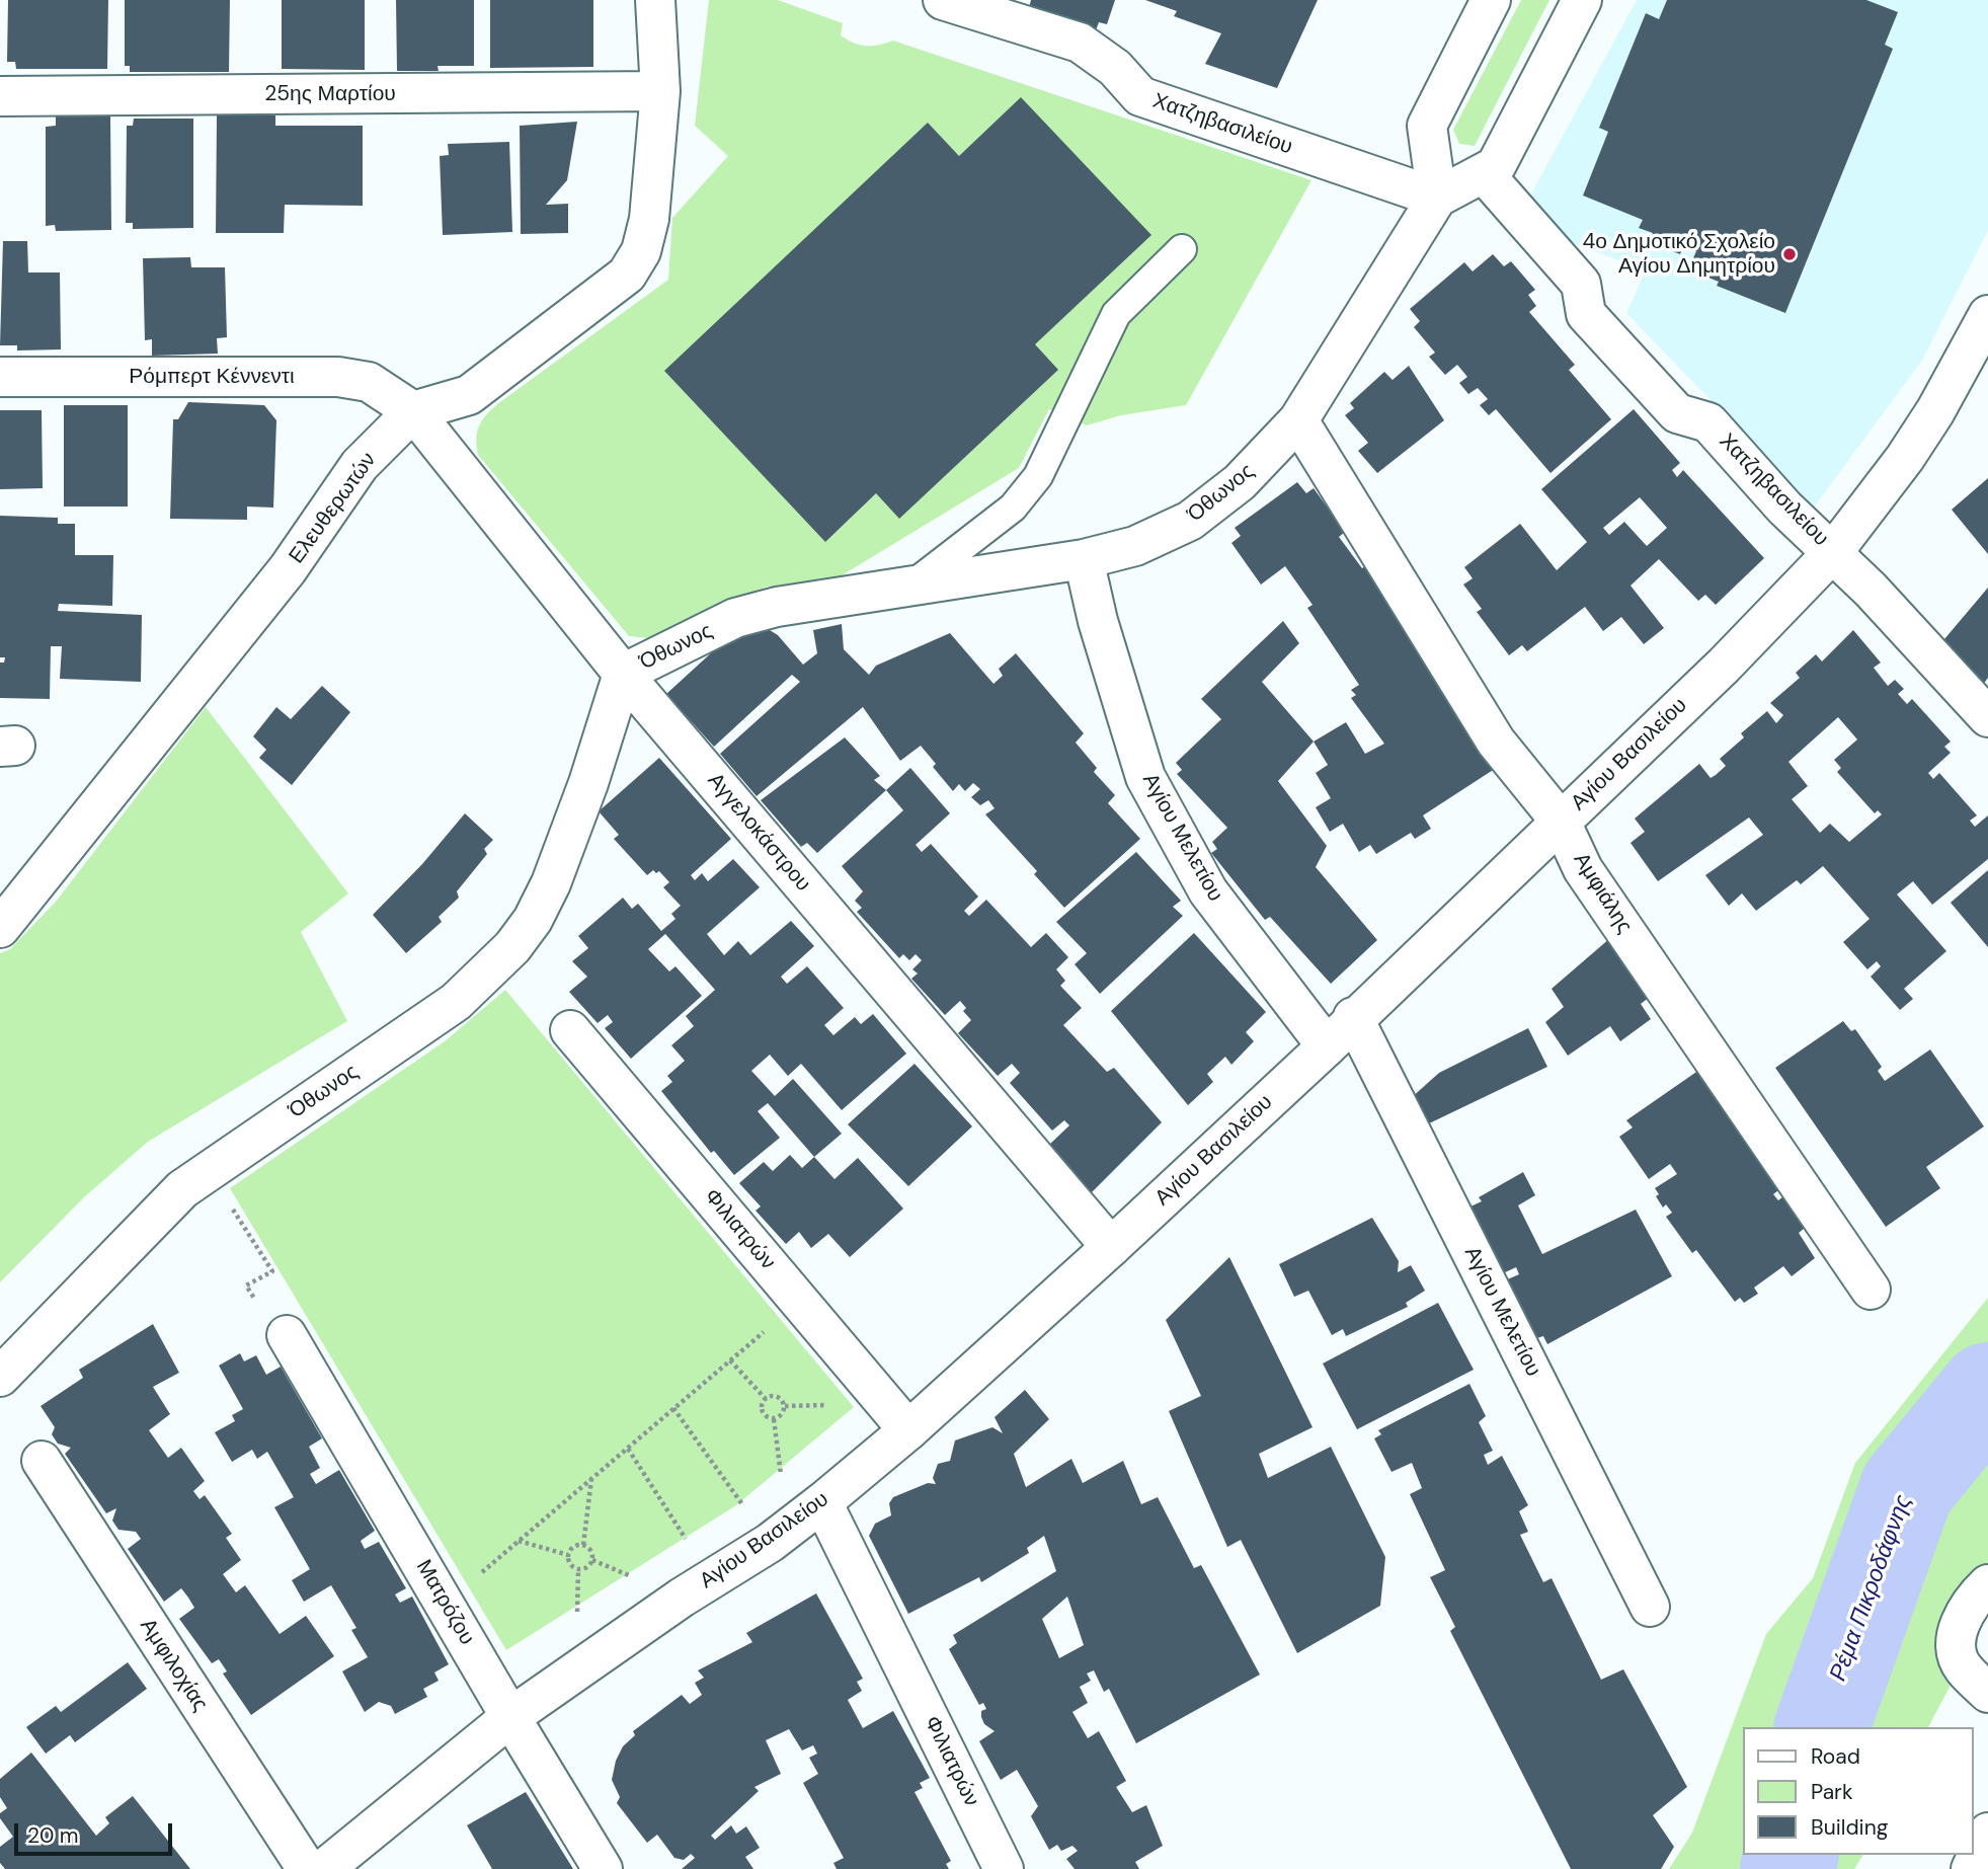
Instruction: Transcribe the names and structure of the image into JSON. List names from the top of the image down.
{
  "streets": {
    "street": [
      "25ης Μαρτίου",
      "Χατζηβασιλείου",
      "Ρόμπερτ Κέννεντι",
      "Όθωνος",
      "Ελευθερωτών",
      "Αγίου Βασιλείου",
      "Αγγελοκάστρου",
      "Αγίου Μελετίου",
      "Αμφιάλης",
      "Φιλιατρών",
      "Ματρόζου",
      "Αμφιλοχίας"
    ]
  },
  "crossings": [
    ["25ης Μαρτίου", "Ελευθερωτών"],
    ["Χατζηβασιλείου", "Όθωνος"],
    ["Χατζηβασιλείου", "Αγίου Βασιλείου"],
    ["Ρόμπερτ Κέννεντι", "Ελευθερωτών"],
    ["Ρόμπερτ Κέννεντι", "Αγγελοκάστρου"],
    ["Όθωνος", "Αγγελοκάστρου"],
    ["Όθωνος", "Αγίου Μελετίου"],
    ["Όθωνος", "Αμφιάλης"],
    ["Ελευθερωτών", "Αγγελοκάστρου"],
    ["Αγίου Βασιλείου", "Αγγελοκάστρου"],
    ["Αγίου Βασιλείου", "Αγίου Μελετίου"],
    ["Αγίου Βασιλείου", "Αμφιάλης"],
    ["Αγίου Βασιλείου", "Φιλιατρών"],
    ["Αγίου Βασιλείου", "Ματρόζου"]
  ],
  "water": ["Ρέμα Πικροδάφνης"],
  "places": ["4ο Δημοτικό Σχολείο Αγίου Δημητρίου"],
  "legend": ["Road", "Park", "Building"],
  "scale_bar": "20 m"
}
